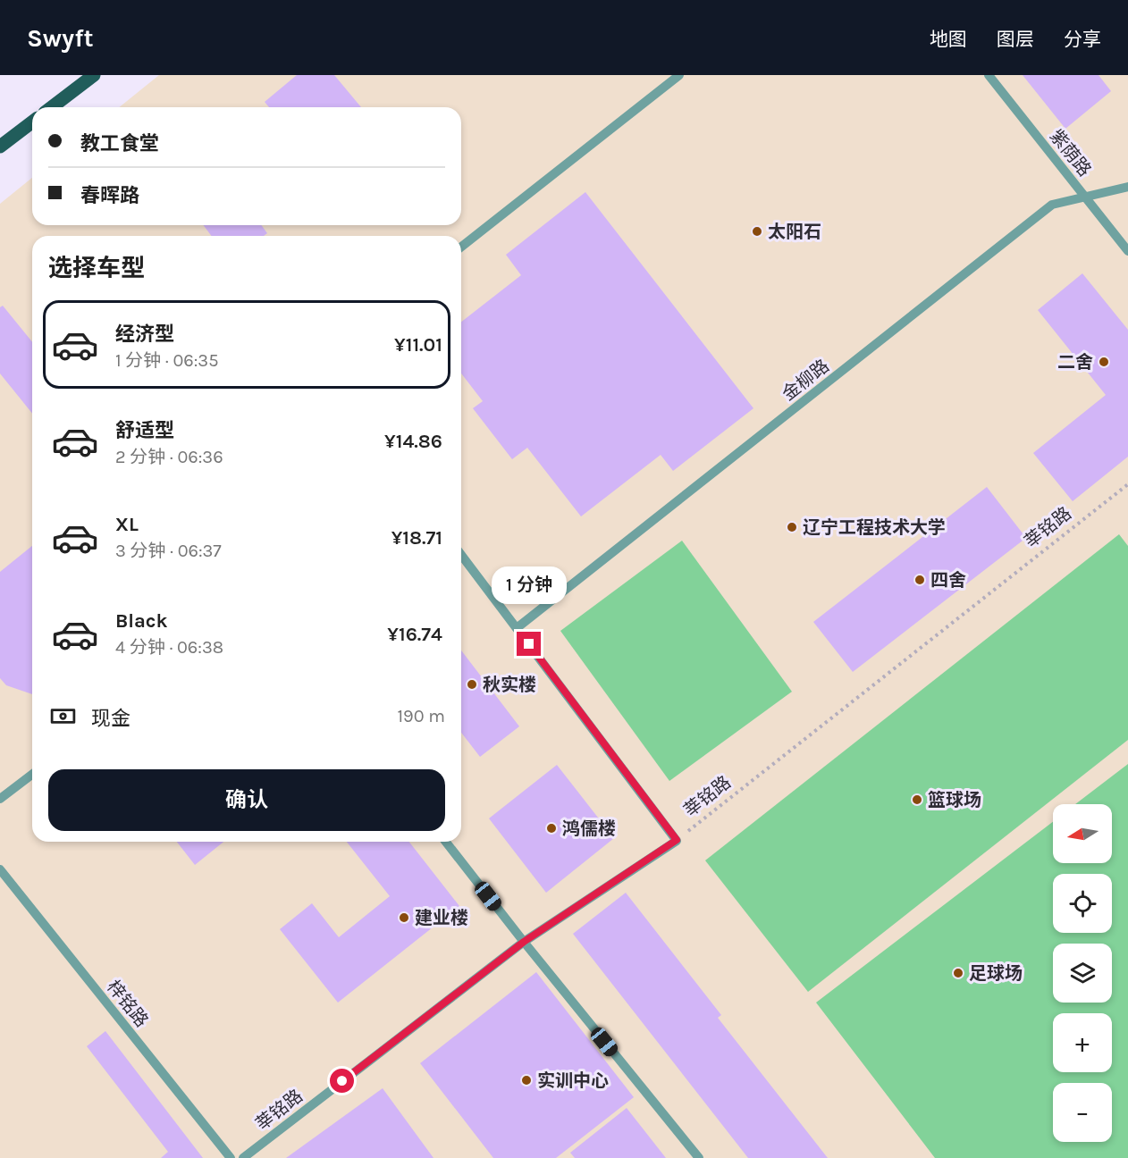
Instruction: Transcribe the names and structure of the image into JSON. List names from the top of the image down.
{
  "streets": {
    "lane": [
      "紫荫路",
      "金柳路",
      "莘铭路",
      "梓铭路"
    ]
  },
  "crossings": [
    ["紫荫路", "金柳路"]
  ],
  "places": [
    "太阳石",
    "二舍",
    "辽宁工程技术大学",
    "四舍",
    "秋实楼",
    "篮球场",
    "鸿儒楼",
    "建业楼",
    "足球场",
    "实训中心"
  ],
  "north": "left",
  "page": {
    "header": "Swyft",
    "nav": ["地图", "图层", "分享"],
    "banner": ["教工食堂", "春晖路"],
    "heading": "选择车型",
    "list": [
      {
        "name": "经济型",
        "note": "1 分钟 · 06:35",
        "value": "¥11.01"
      },
      {
        "name": "舒适型",
        "note": "2 分钟 · 06:36",
        "value": "¥14.86"
      },
      {
        "name": "XL",
        "note": "3 分钟 · 06:37",
        "value": "¥18.71"
      },
      {
        "name": "Black",
        "note": "4 分钟 · 06:38",
        "value": "¥16.74"
      }
    ],
    "bubble": "1 分钟",
    "pay": ["现金", "190 m"],
    "buttons": "确认",
    "map_buttons": ["+", "−"]
  }
}
